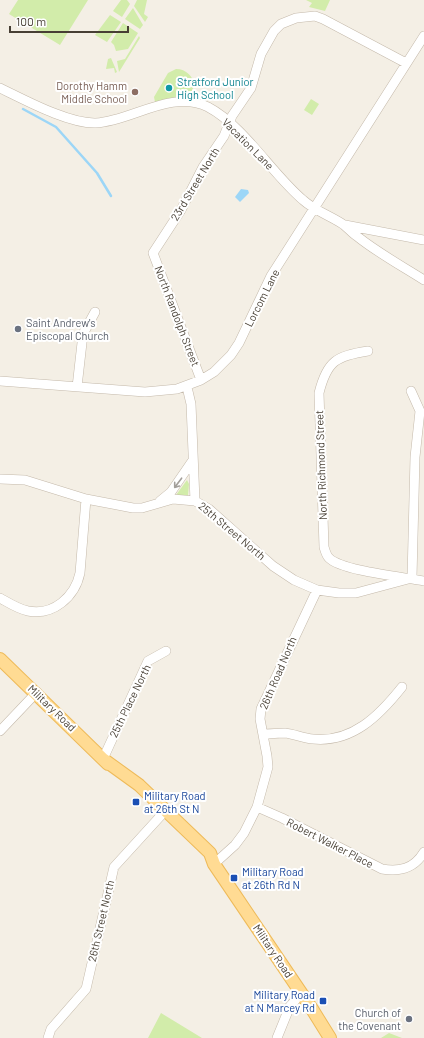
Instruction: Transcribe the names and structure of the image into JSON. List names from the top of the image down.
{
  "streets": {
    "main road": ["Military Road"],
    "street": [
      "Vacation Lane",
      "23rd Street North",
      "Lorcom Lane",
      "North Randolph Street",
      "North Richmond Street",
      "25th Street North",
      "26th Road North",
      "25th Place North",
      "Robert Walker Place",
      "26th Street North"
    ]
  },
  "crossings": [
    ["Vacation Lane", "23rd Street North"],
    ["Vacation Lane", "Lorcom Lane"],
    ["23rd Street North", "Lorcom Lane"],
    ["23rd Street North", "North Randolph Street"],
    ["Lorcom Lane", "North Randolph Street"],
    ["North Richmond Street", "25th Street North"],
    ["25th Street North", "26th Road North"],
    ["26th Road North", "Military Road"],
    ["26th Road North", "Robert Walker Place"],
    ["25th Place North", "Military Road"],
    ["Military Road", "26th Street North"]
  ],
  "places": {
    "other": [
      "Stratford Junior High School",
      "Dorothy Hamm Middle School",
      "Saint Andrew's Episcopal Church",
      "Church of the Covenant"
    ],
    "transit": ["Military Road at 26th St N", "Military Road at 26th Rd N", "Military Road at N Marcey Rd"]
  },
  "scale_bar": "100 m"
}
